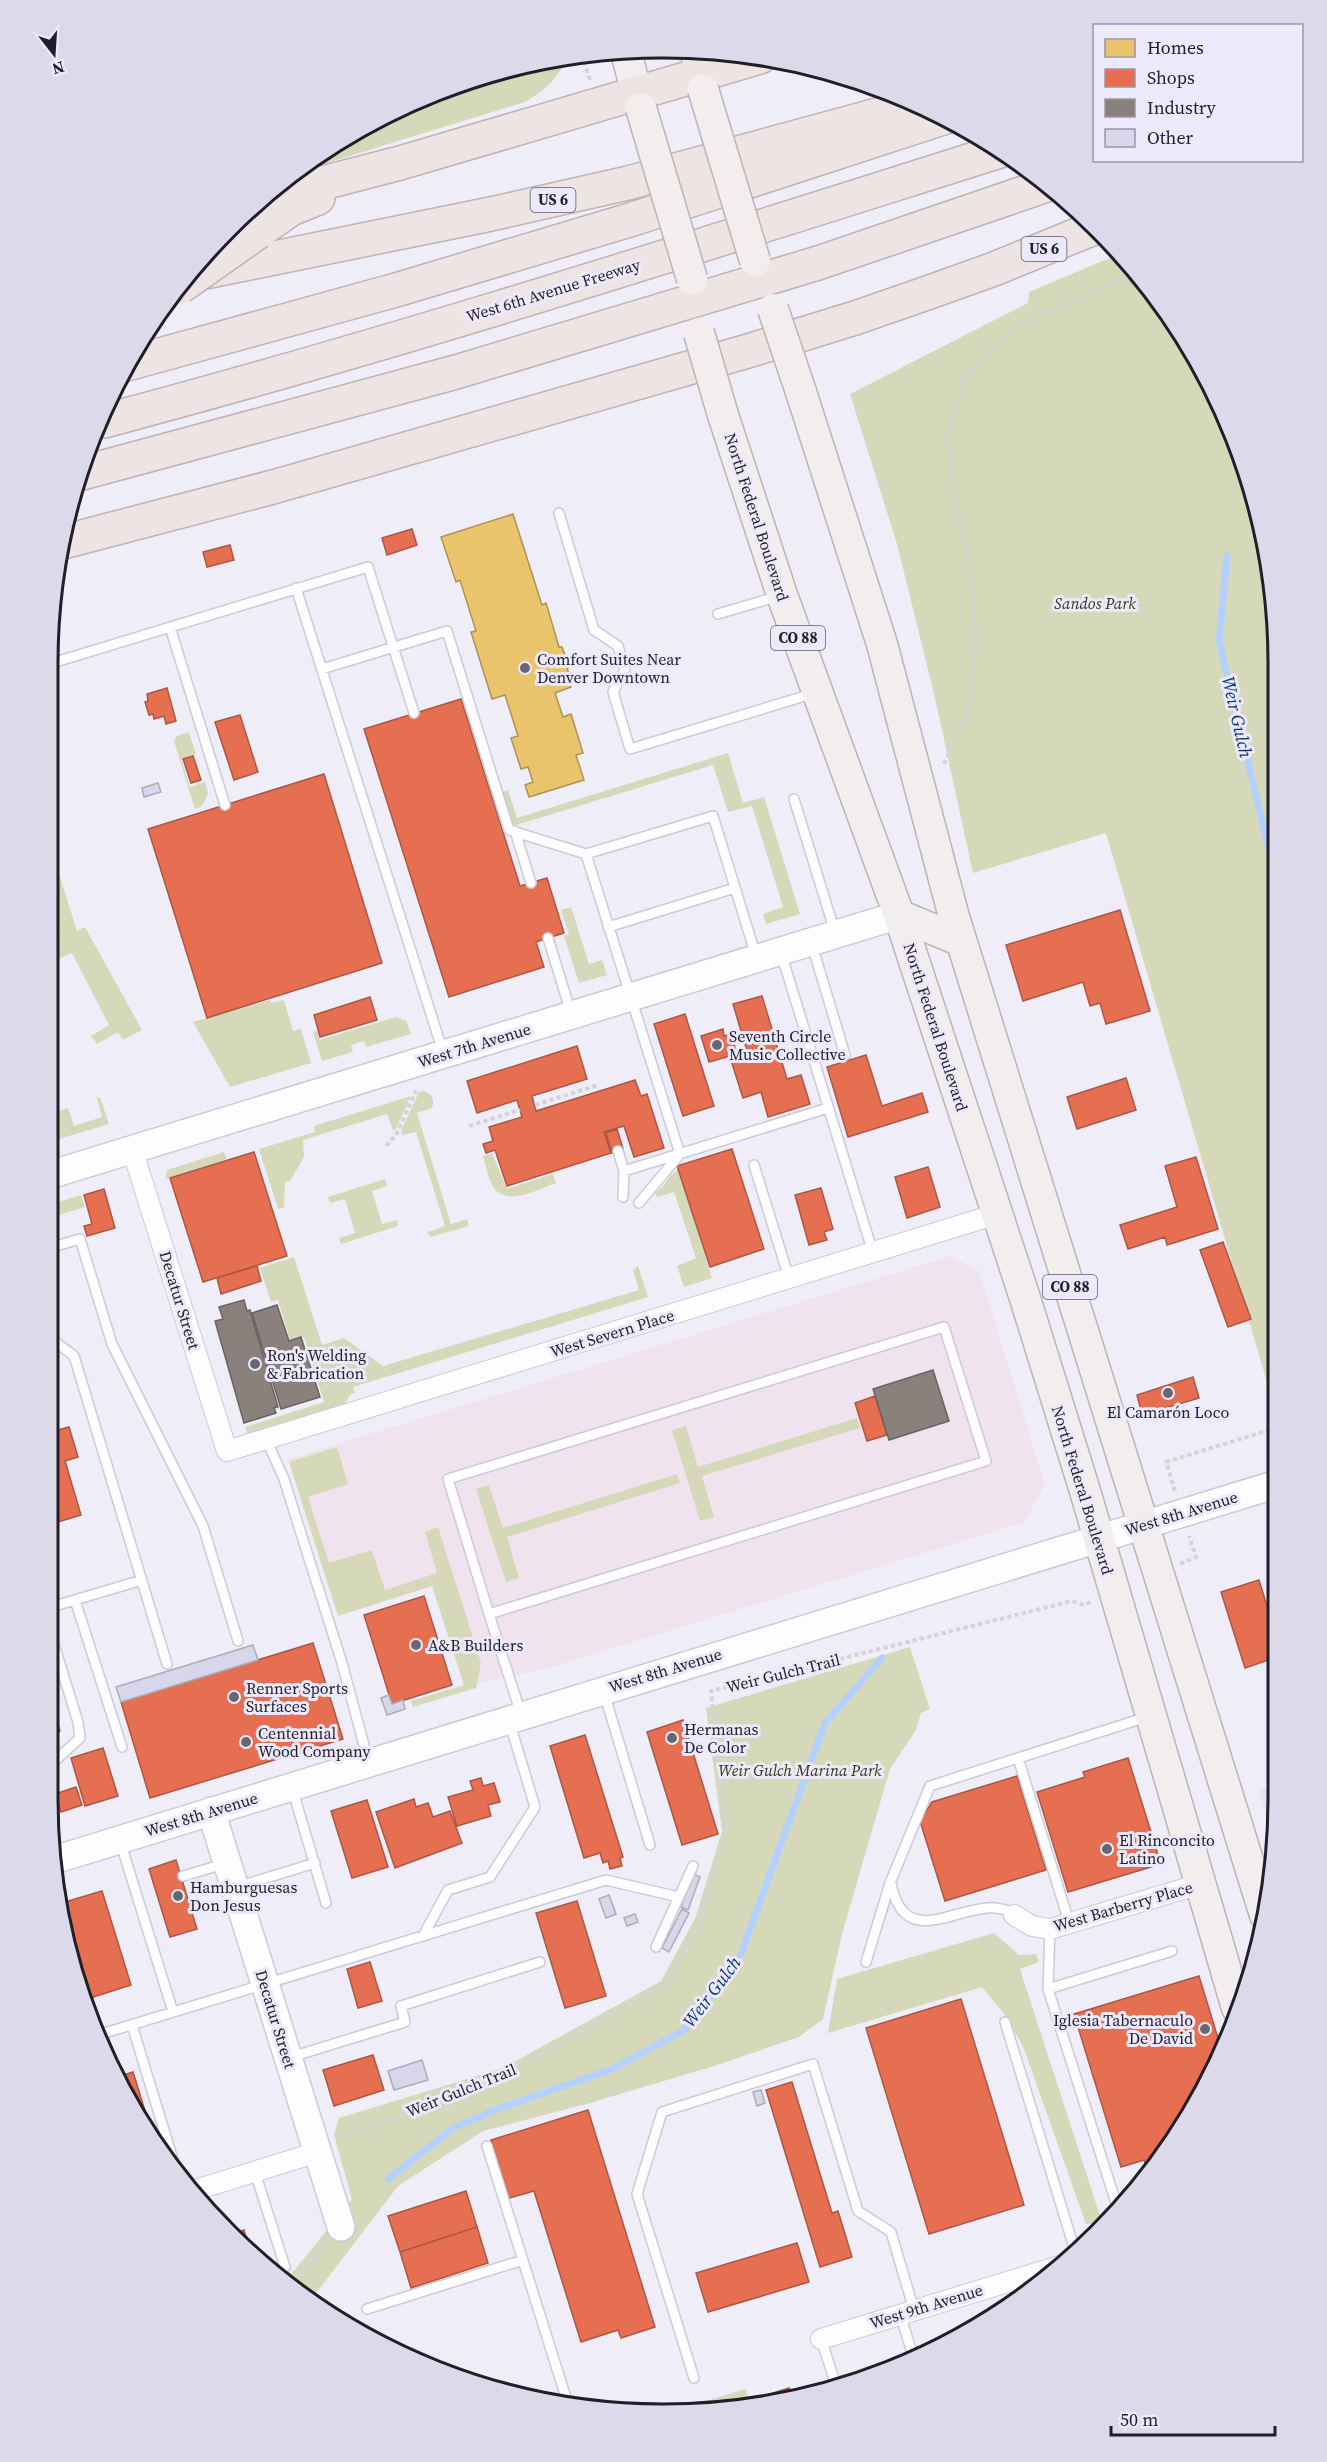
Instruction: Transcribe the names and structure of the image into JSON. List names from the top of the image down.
{
  "streets": {
    "highway": ["US 6", "West 6th Avenue Freeway"],
    "main road": [
      "North Federal Boulevard",
      "CO 88",
      "West 7th Avenue",
      "Decatur Street",
      "West 8th Avenue"
    ],
    "street": ["West Severn Place", "West Barberry Place", "West 9th Avenue"],
    "path": ["Weir Gulch Trail"]
  },
  "crossings": [
    ["North Federal Boulevard", "West 7th Avenue"],
    ["North Federal Boulevard", "West Severn Place"],
    ["North Federal Boulevard", "West 8th Avenue"],
    ["North Federal Boulevard", "West Barberry Place"],
    ["CO 88", "West 8th Avenue"],
    ["West 7th Avenue", "Decatur Street"],
    ["Decatur Street", "West Severn Place"],
    ["Decatur Street", "West 8th Avenue"]
  ],
  "water": ["Weir Gulch"],
  "parks": ["Sandos Park", "Weir Gulch Marina Park"],
  "places": [
    "Comfort Suites Near Denver Downtown",
    "Seventh Circle Music Collective",
    "Ron's Welding & Fabrication",
    "El Camarón Loco",
    "A&B Builders",
    "Renner Sports Surfaces",
    "Hermanas De Color",
    "Centennial Wood Company",
    "El Rinconcito Latino",
    "Hamburguesas Don Jesus",
    "Iglesia Tabernaculo De David"
  ],
  "legend": [
    "Homes",
    "Shops",
    "Industry",
    "Other"
  ],
  "scale_bar": "50 m",
  "north": "bottom"
}
